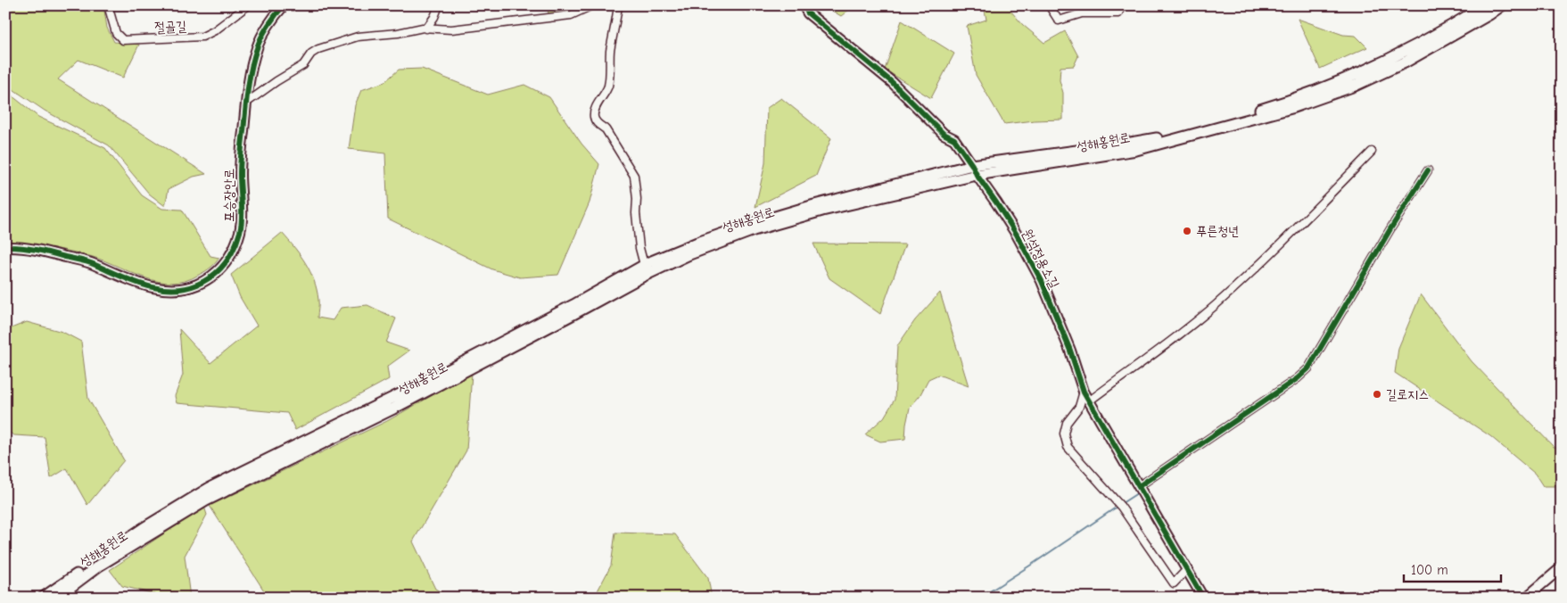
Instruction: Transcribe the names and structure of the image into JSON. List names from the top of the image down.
{
  "streets": {
    "main road": ["성해홍원로"],
    "street": ["절골길", "포승장안로", "원석정용소길"]
  },
  "crossings": [
    ["성해홍원로", "원석정용소길"]
  ],
  "places": ["푸른청년", "길로지스"],
  "scale_bar": "100 m"
}
